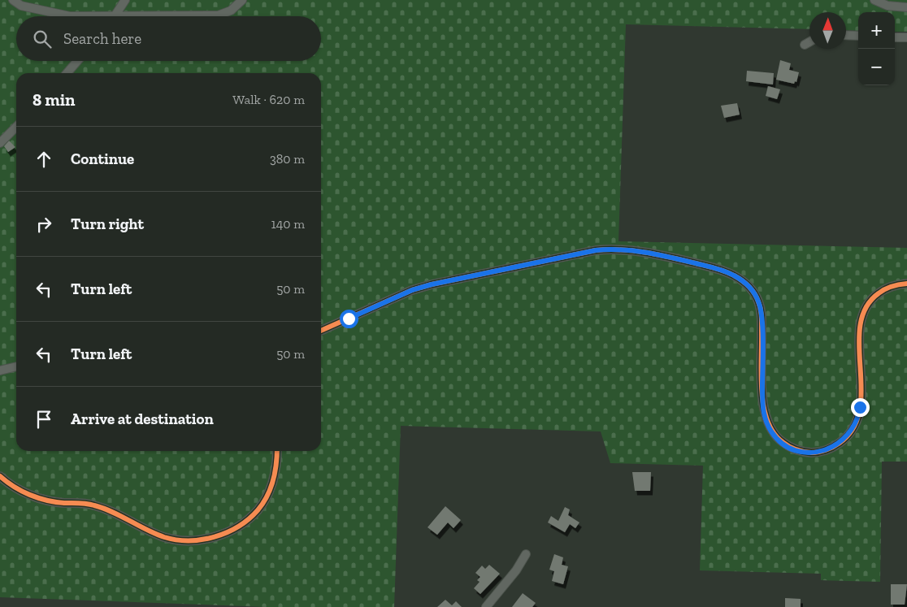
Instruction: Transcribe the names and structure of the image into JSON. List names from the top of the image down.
{
  "north": "top",
  "page": {
    "map_buttons": ["+", "−"],
    "search": "Search here",
    "heading": ["8 min", "Walk · 620 m"],
    "list": [
      ["Continue", "380 m"],
      ["Turn right", "140 m"],
      ["Turn left", "50 m"],
      ["Turn left", "50 m"],
      "Arrive at destination"
    ]
  }
}
